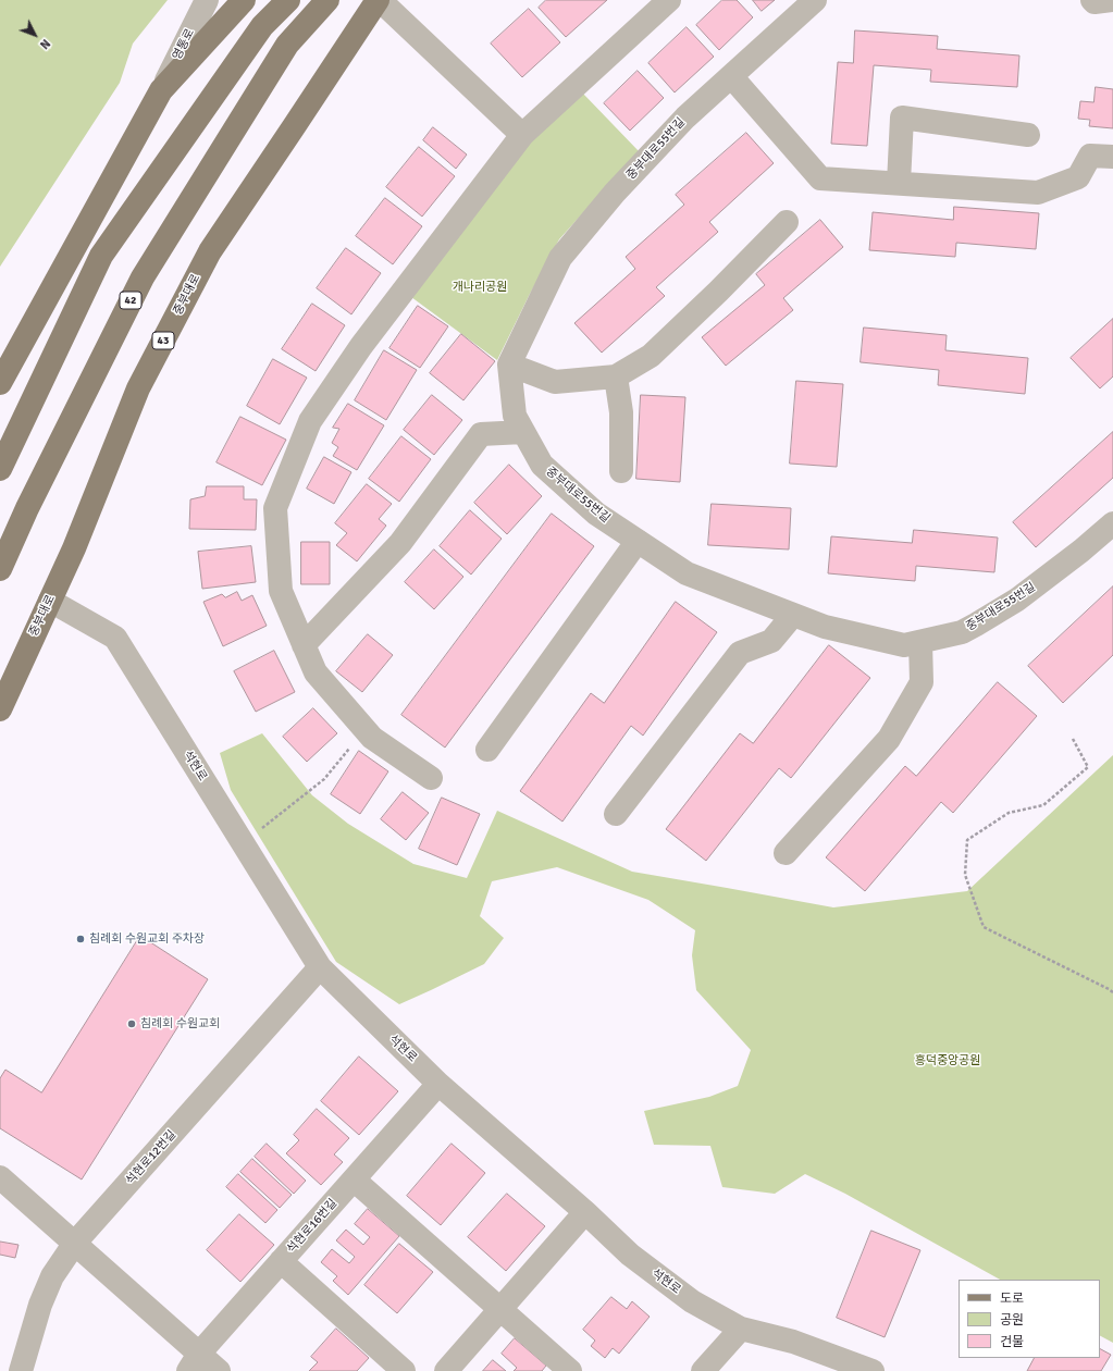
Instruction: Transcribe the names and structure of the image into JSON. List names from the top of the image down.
{
  "streets": {
    "main road": ["중부대로", "42", "43"],
    "street": [
      "영통로",
      "중부대로55번길",
      "석현로",
      "석현로12번길",
      "석현로16번길"
    ]
  },
  "crossings": [
    ["중부대로", "석현로"],
    ["석현로", "석현로12번길"],
    ["석현로", "석현로16번길"]
  ],
  "parks": ["개나리공원", "흥덕중앙공원"],
  "places": ["침례회 수원교회 주차장", "침례회 수원교회"],
  "legend": ["도로", "공원", "건물"],
  "north": "bottom right"
}
